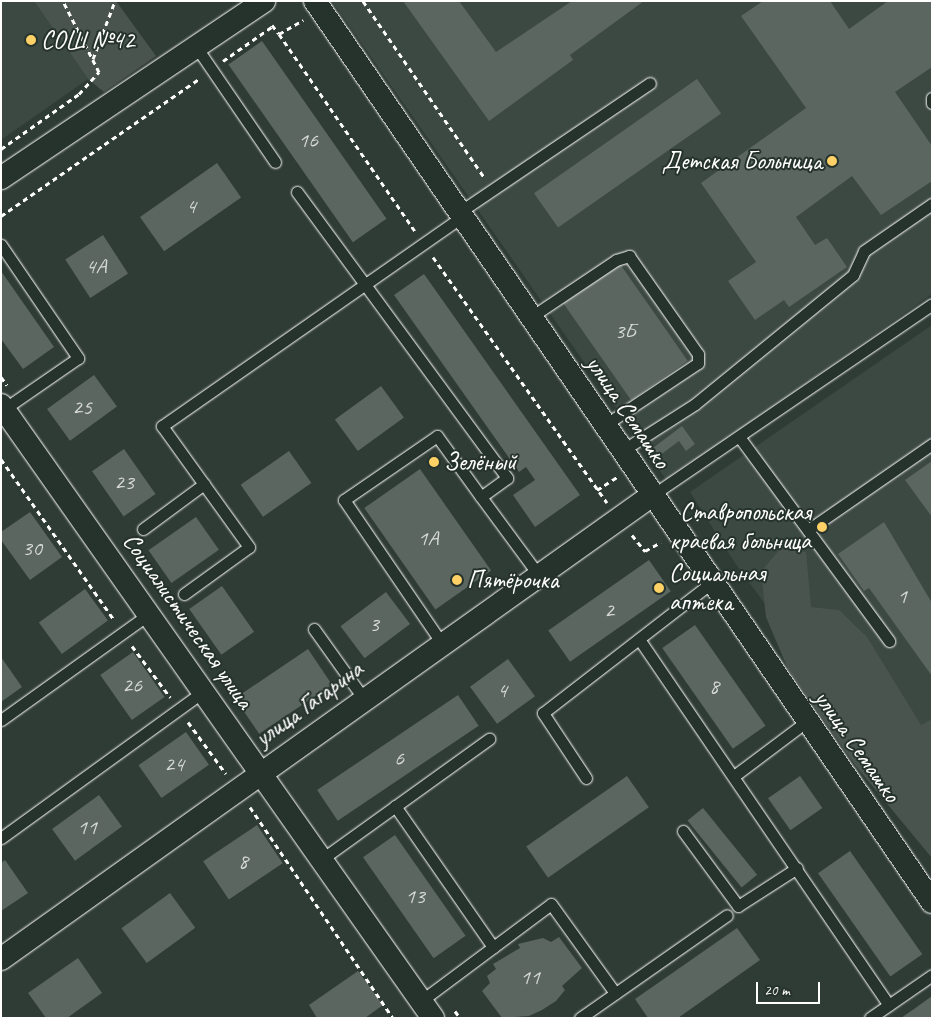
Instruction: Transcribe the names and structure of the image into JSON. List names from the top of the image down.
{
  "streets": {
    "street": ["улица Семашко", "Социалистическая улица", "улица Гагарина"]
  },
  "crossings": [
    ["улица Семашко", "улица Гагарина"],
    ["Социалистическая улица", "улица Гагарина"]
  ],
  "places": [
    "СОШ №42",
    "Детская Больница",
    "Зелёный",
    "Ставропольская краевая больница",
    "Пятёрочка",
    "Социальная аптека"
  ],
  "house_numbers": [
    "16",
    "4",
    "4А",
    "3Б",
    "25",
    "23",
    "1А",
    "30",
    "1",
    "2",
    "3",
    "26",
    "8",
    "4",
    "6",
    "24",
    "11",
    "8",
    "13",
    "11"
  ],
  "scale_bar": "20 m"
}
